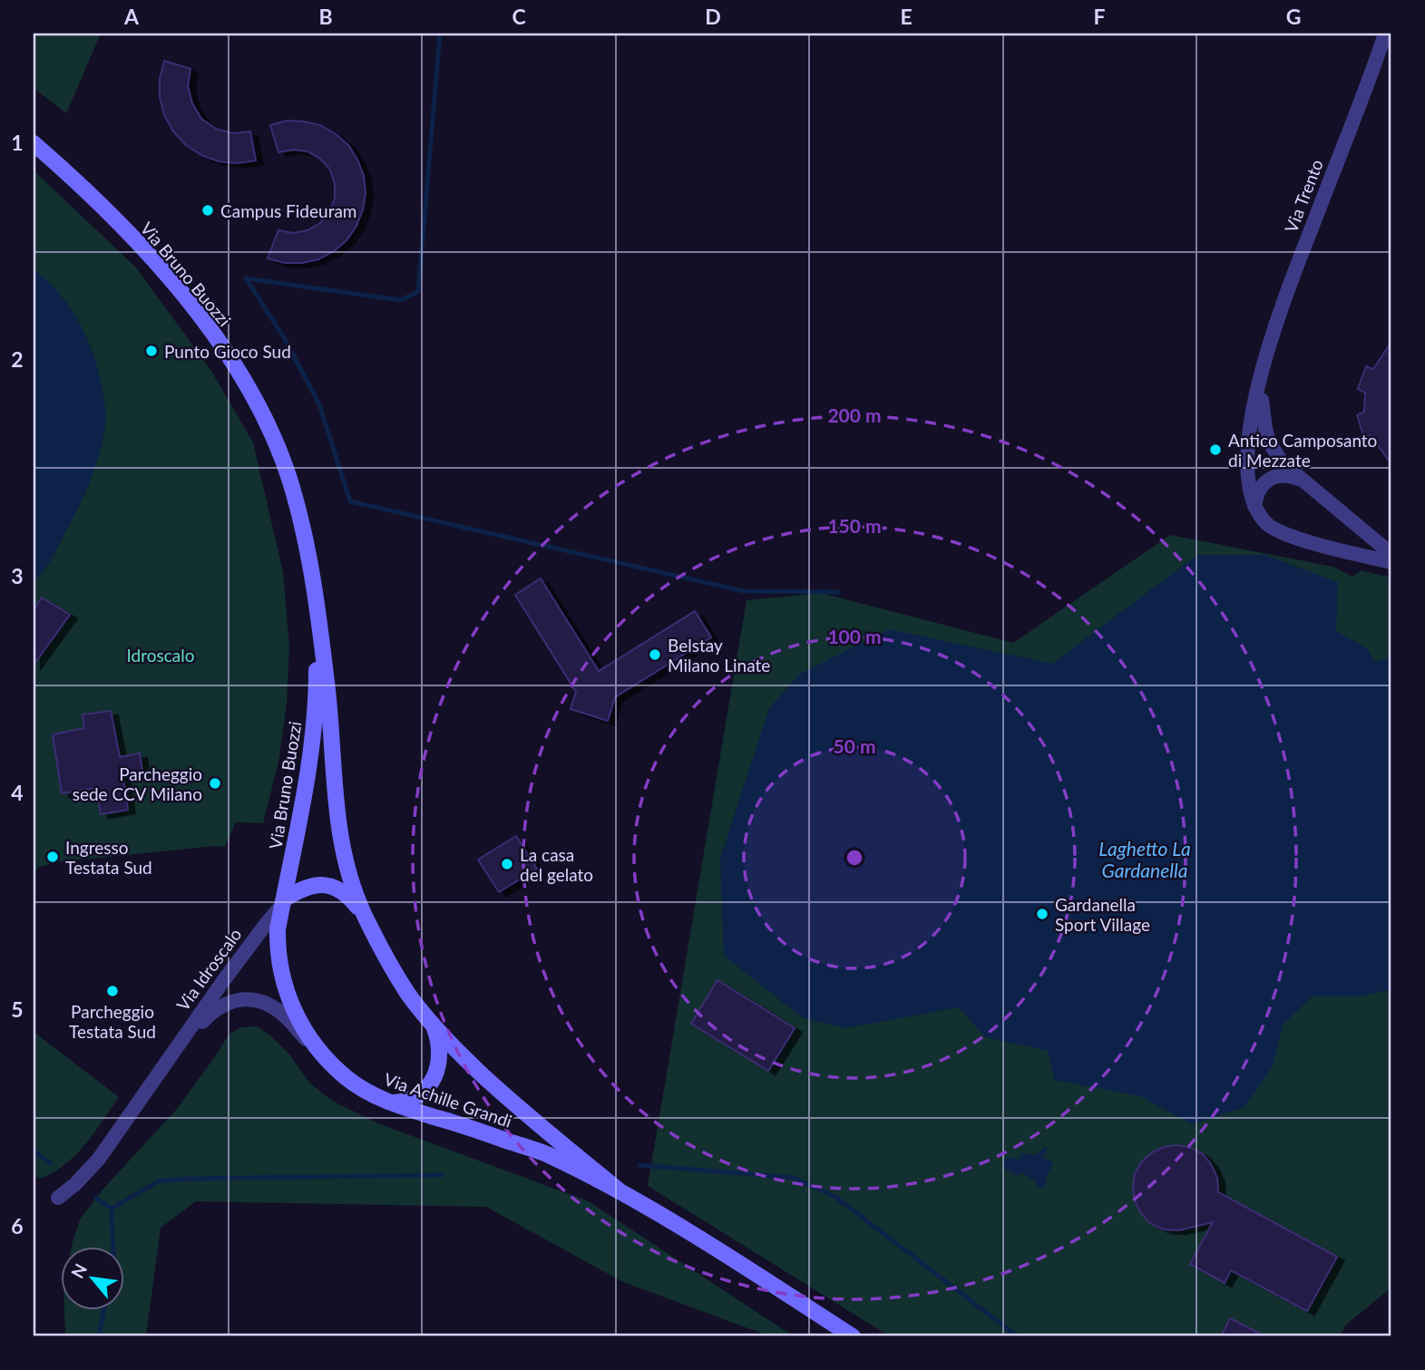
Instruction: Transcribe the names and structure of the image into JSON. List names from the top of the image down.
{
  "streets": {
    "main road": ["Via Bruno Buozzi", "Via Achille Grandi"],
    "street": ["Via Trento", "Via Idroscalo"]
  },
  "crossings": [
    ["Via Bruno Buozzi", "Via Idroscalo"],
    ["Via Bruno Buozzi", "Via Achille Grandi"],
    ["Via Idroscalo", "Via Achille Grandi"]
  ],
  "water": ["Laghetto La Gardanella"],
  "parks": ["Idroscalo"],
  "places": [
    "Campus Fideuram",
    "Punto Gioco Sud",
    "Antico Camposanto di Mezzate",
    "Belstay Milano Linate",
    "Parcheggio sede CCV Milano",
    "Ingresso Testata Sud",
    "La casa del gelato",
    "Gardanella Sport Village",
    "Parcheggio Testata Sud"
  ],
  "north": "top left",
  "grid": {
    "columns": [
      "A",
      "B",
      "C",
      "D",
      "E",
      "F",
      "G"
    ],
    "rows": [
      "1",
      "2",
      "3",
      "4",
      "5",
      "6"
    ]
  },
  "rings": [
    "200 m",
    "150 m",
    "100 m",
    "50 m"
  ]
}
